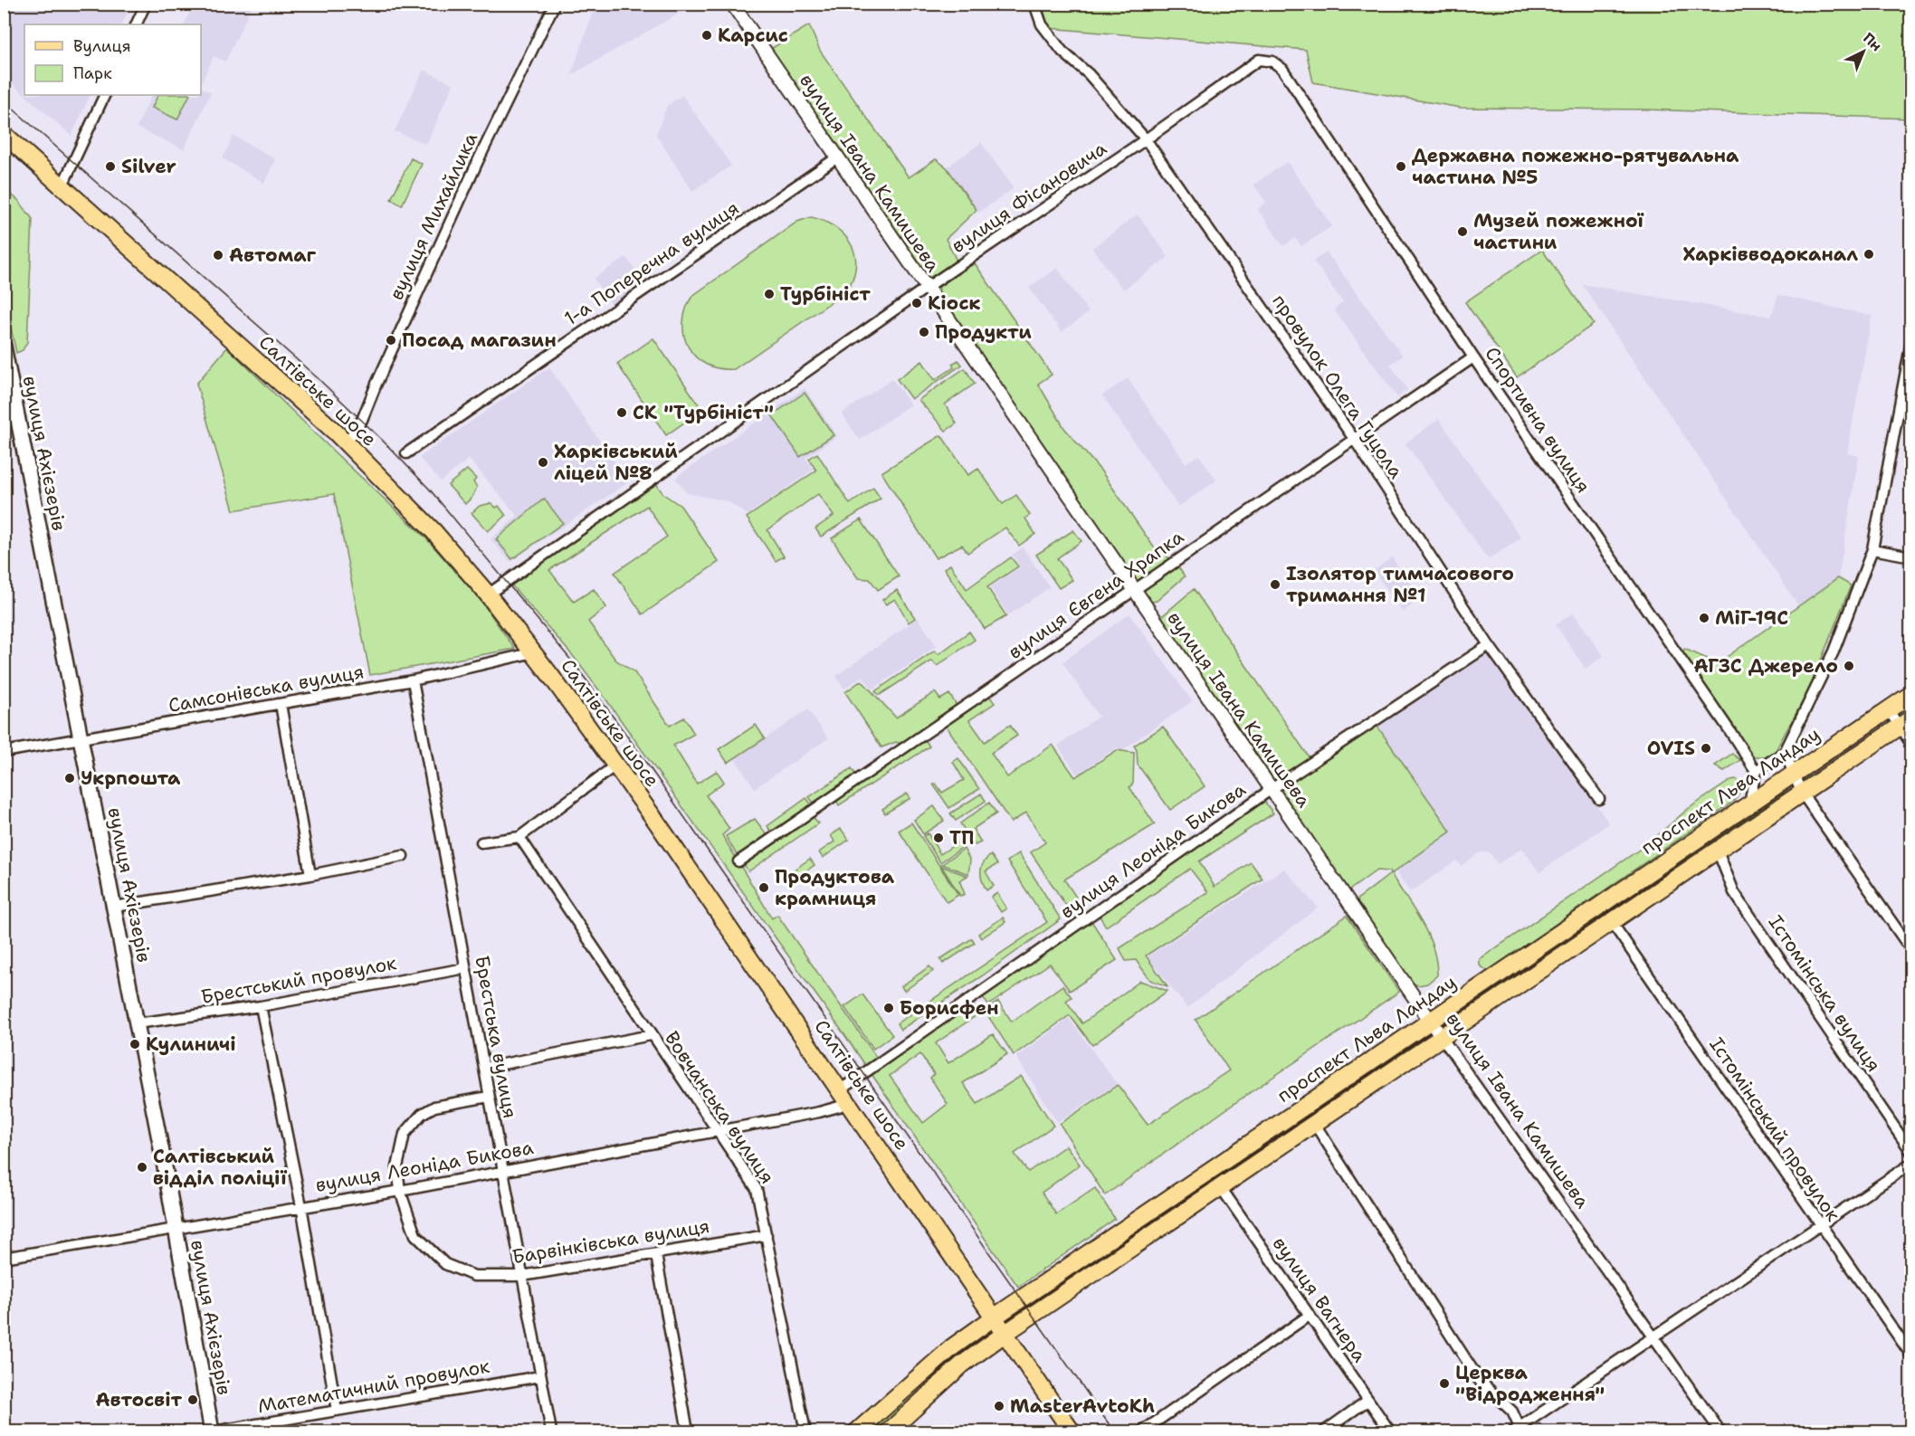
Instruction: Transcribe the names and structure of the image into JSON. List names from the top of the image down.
{
  "streets": {
    "main road": ["Салтівське шосе", "вулиця Ахієзерів", "проспект Льва Ландау"],
    "street": [
      "вулиця Івана Камишева",
      "вулиця Фісановича",
      "вулиця Михайлика",
      "1-а Поперечна вулиця",
      "провулок Олега Гуцола",
      "Спортивна вулиця",
      "вулиця Євгена Храпка",
      "Самсонівська вулиця",
      "вулиця Леоніда Бикова",
      "Брестський провулок",
      "Істомінська вулиця",
      "Брестська вулиця",
      "Вовчанська вулиця",
      "Істомінський провулок",
      "Барвінківська вулиця",
      "вулиця Вагнера",
      "Математичний провулок"
    ]
  },
  "crossings": [
    ["вулиця Івана Камишева", "вулиця Фісановича"],
    ["вулиця Івана Камишева", "1-а Поперечна вулиця"],
    ["вулиця Івана Камишева", "вулиця Євгена Храпка"],
    ["вулиця Івана Камишева", "проспект Льва Ландау"],
    ["вулиця Івана Камишева", "вулиця Леоніда Бикова"],
    ["вулиця Фісановича", "провулок Олега Гуцола"],
    ["вулиця Фісановича", "Салтівське шосе"],
    ["вулиця Фісановича", "Спортивна вулиця"],
    ["вулиця Михайлика", "Салтівське шосе"],
    ["провулок Олега Гуцола", "вулиця Євгена Храпка"],
    ["провулок Олега Гуцола", "вулиця Леоніда Бикова"],
    ["Салтівське шосе", "Самсонівська вулиця"],
    ["Салтівське шосе", "проспект Льва Ландау"],
    ["Салтівське шосе", "вулиця Леоніда Бикова"],
    ["Спортивна вулиця", "вулиця Євгена Храпка"],
    ["вулиця Ахієзерів", "Самсонівська вулиця"],
    ["вулиця Ахієзерів", "вулиця Леоніда Бикова"],
    ["вулиця Ахієзерів", "Брестський провулок"],
    ["вулиця Ахієзерів", "Математичний провулок"],
    ["Самсонівська вулиця", "Брестська вулиця"],
    ["проспект Льва Ландау", "Істомінська вулиця"],
    ["проспект Льва Ландау", "Істомінський провулок"],
    ["проспект Льва Ландау", "вулиця Вагнера"],
    ["вулиця Леоніда Бикова", "Брестська вулиця"],
    ["вулиця Леоніда Бикова", "Вовчанська вулиця"],
    ["вулиця Леоніда Бикова", "Барвінківська вулиця"],
    ["Брестський провулок", "Брестська вулиця"],
    ["Брестська вулиця", "Барвінківська вулиця"],
    ["Брестська вулиця", "Математичний провулок"],
    ["Вовчанська вулиця", "Барвінківська вулиця"]
  ],
  "places": [
    "Карсис",
    "Silver",
    "Державна пожежно-рятувальна частина №5",
    "Музей пожежної частини",
    "Харківводоканал",
    "Автомаг",
    "Турбініст",
    "Кіоск",
    "Продукти",
    "Посад магазин",
    "СК \"Турбініст\"",
    "Харківський ліцей №8",
    "Ізолятор тимчасового тримання №1",
    "МіГ-19С",
    "АГЗС Джерело",
    "OVIS",
    "Укрпошта",
    "ТП",
    "Продуктова крамниця",
    "Борисфен",
    "Кулиничі",
    "Салтівський відділ поліції",
    "Церква \"Відродження\"",
    "Автосвіт",
    "MasterAvtoKh"
  ],
  "legend": ["Вулиця", "Парк"],
  "north": "top right"
}
